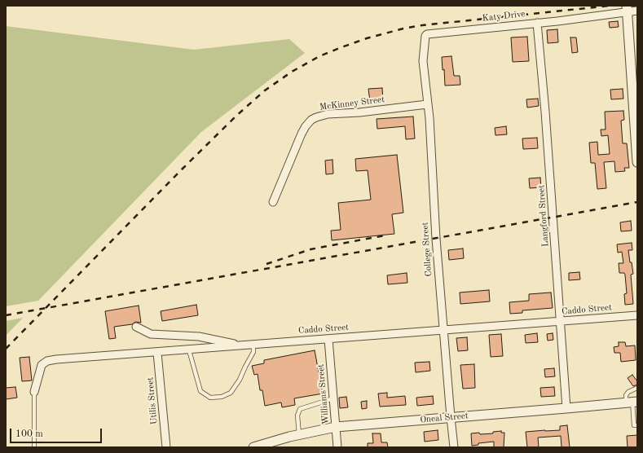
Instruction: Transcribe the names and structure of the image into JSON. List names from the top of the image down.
{
  "streets": {
    "street": [
      "Katy Drive",
      "McKinney Street",
      "Langford Street",
      "College Street",
      "Caddo Street",
      "Williams Street",
      "Utilis Street",
      "Oneal Street"
    ]
  },
  "crossings": [
    ["Katy Drive", "Langford Street"],
    ["Katy Drive", "College Street"],
    ["McKinney Street", "College Street"],
    ["Langford Street", "Caddo Street"],
    ["Langford Street", "Oneal Street"],
    ["College Street", "Caddo Street"],
    ["College Street", "Oneal Street"],
    ["Caddo Street", "Williams Street"],
    ["Caddo Street", "Utilis Street"],
    ["Williams Street", "Oneal Street"]
  ],
  "scale_bar": "100 m"
}
